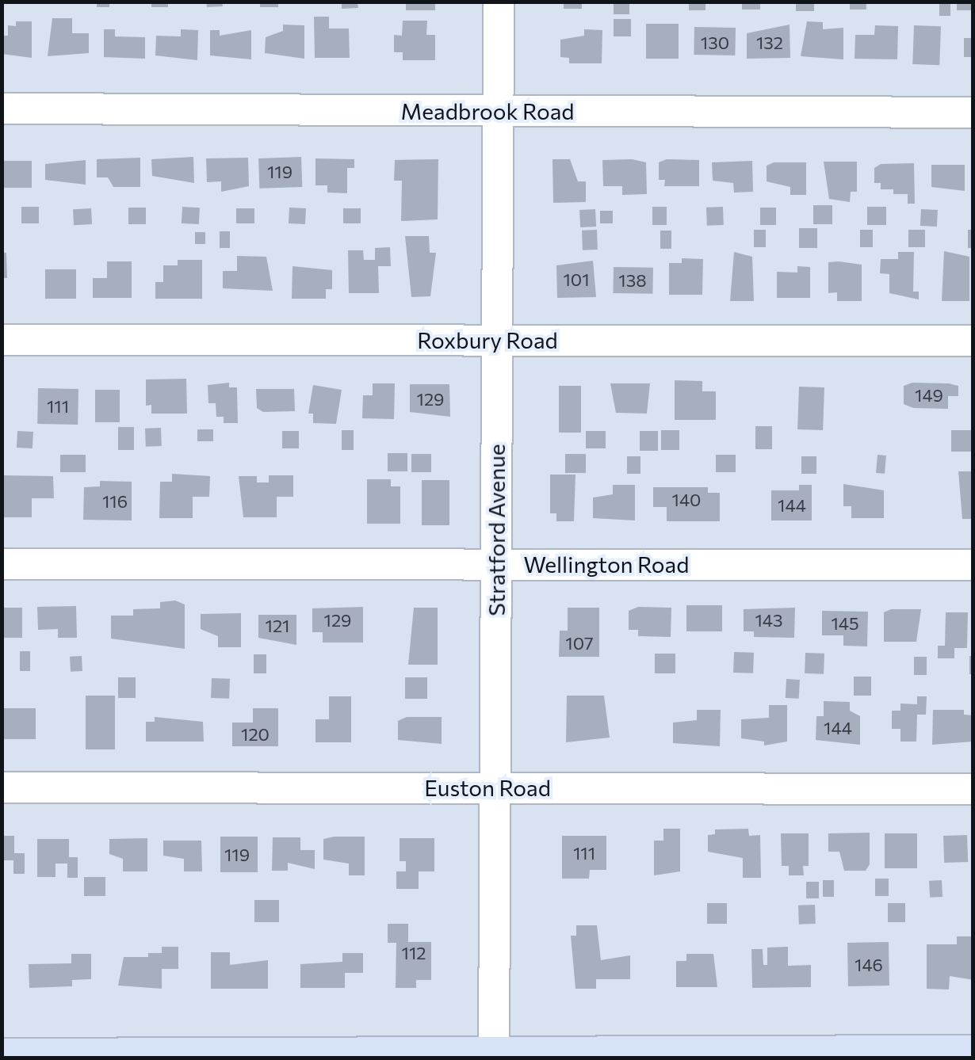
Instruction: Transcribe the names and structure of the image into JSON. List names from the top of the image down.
{
  "streets": {
    "street": [
      "Meadbrook Road",
      "Roxbury Road",
      "Stratford Avenue",
      "Wellington Road",
      "Euston Road"
    ]
  },
  "crossings": [
    ["Meadbrook Road", "Stratford Avenue"],
    ["Roxbury Road", "Stratford Avenue"],
    ["Stratford Avenue", "Wellington Road"],
    ["Stratford Avenue", "Euston Road"]
  ],
  "house_numbers": [
    "130",
    "132",
    "119",
    "101",
    "138",
    "149",
    "129",
    "111",
    "140",
    "116",
    "144",
    "129",
    "143",
    "145",
    "121",
    "107",
    "144",
    "120",
    "111",
    "119",
    "112",
    "146"
  ]
}
